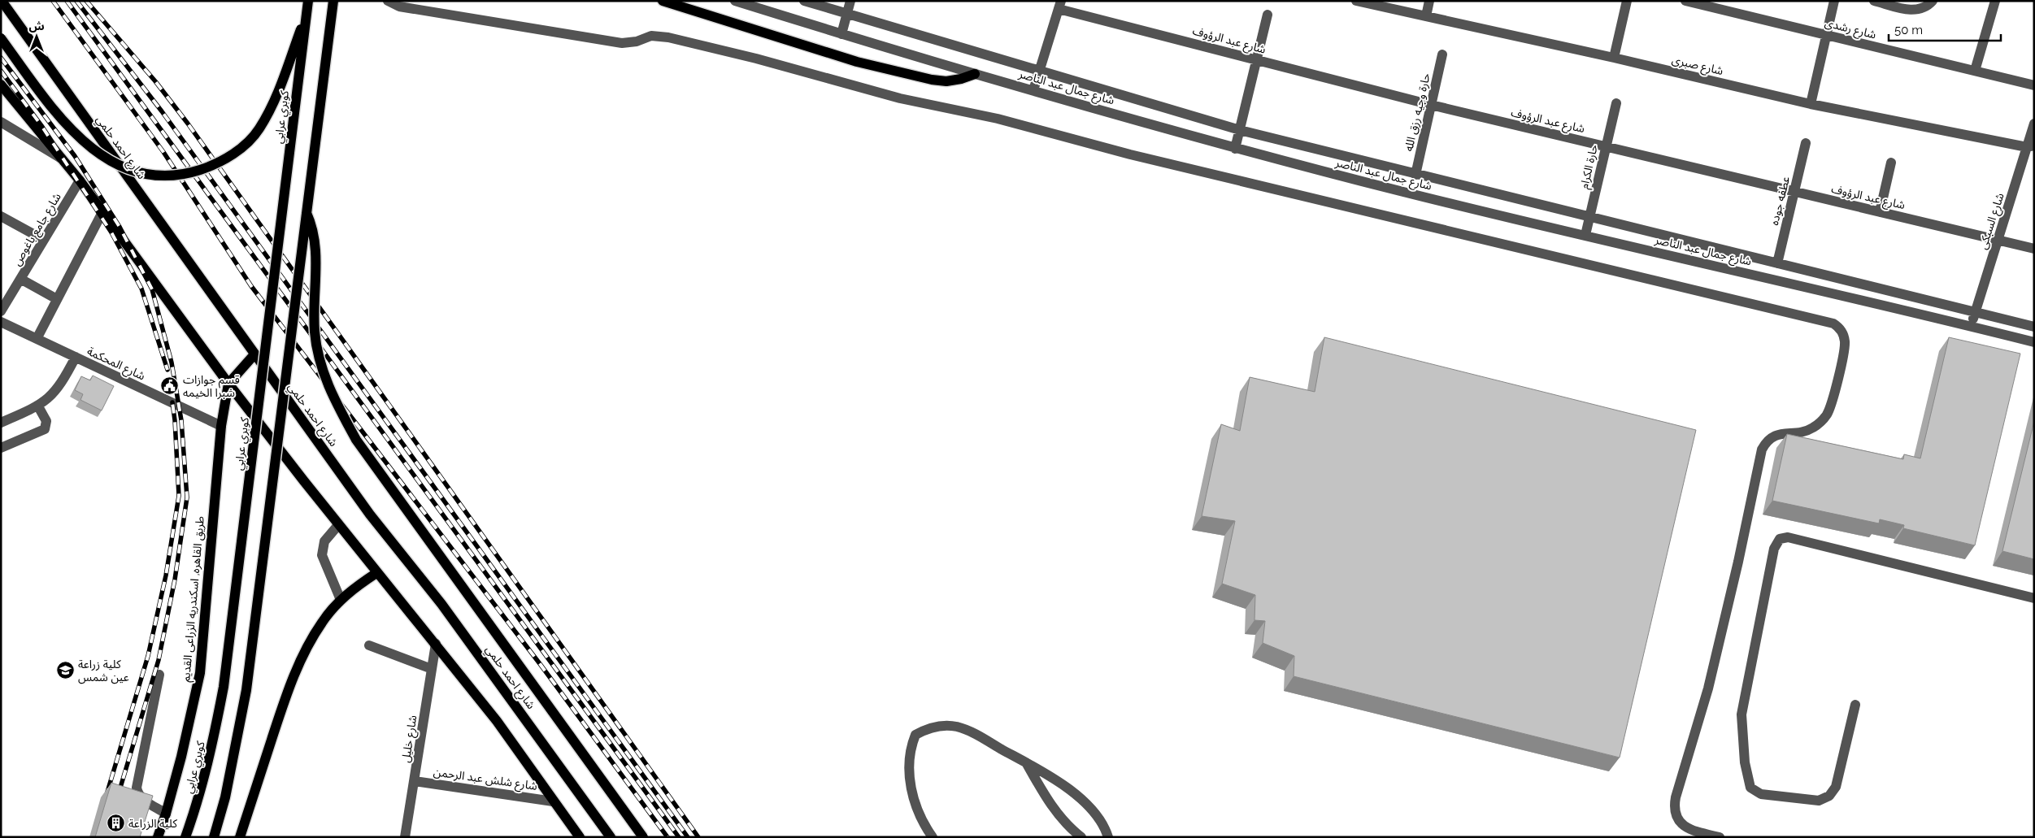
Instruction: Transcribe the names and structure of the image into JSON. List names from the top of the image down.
{
  "streets": {
    "main road": ["كوبري عرابي", "شارع احمد حلمي", "طريق القاهره, اسكندريه الزراعى القديم"],
    "street": [
      "شارع رشدى",
      "شارع عبد الرؤوف",
      "شارع صبرى",
      "شارع جمال عبد الناصر",
      "حارة وجيه رزق الله",
      "حارة الكرام",
      "عطفه جوده",
      "شارع السبكى",
      "شارع جامع باغوص",
      "شارع المحكمة",
      "شارع خليل",
      "شارع شلش عبد الرحمن"
    ]
  },
  "crossings": [
    ["شارع عبد الرؤوف", "حارة وجيه رزق الله"],
    ["شارع عبد الرؤوف", "حارة الكرام"],
    ["شارع عبد الرؤوف", "عطفه جوده"],
    ["شارع عبد الرؤوف", "شارع السبكى"],
    ["شارع صبرى", "شارع السبكى"],
    ["شارع جمال عبد الناصر", "حارة وجيه رزق الله"],
    ["شارع جمال عبد الناصر", "حارة الكرام"],
    ["شارع جمال عبد الناصر", "عطفه جوده"],
    ["شارع جمال عبد الناصر", "شارع السبكى"],
    ["شارع المحكمة", "طريق القاهره, اسكندريه الزراعى القديم"],
    ["شارع خليل", "شارع شلش عبد الرحمن"]
  ],
  "places": {
    "public building": ["قسم جوازات شبرا الخيمه"],
    "school or university": ["كلية زراعة عين شمس"],
    "building": ["كلية الزراعة"]
  },
  "scale_bar": "50 m",
  "north": "top"
}
